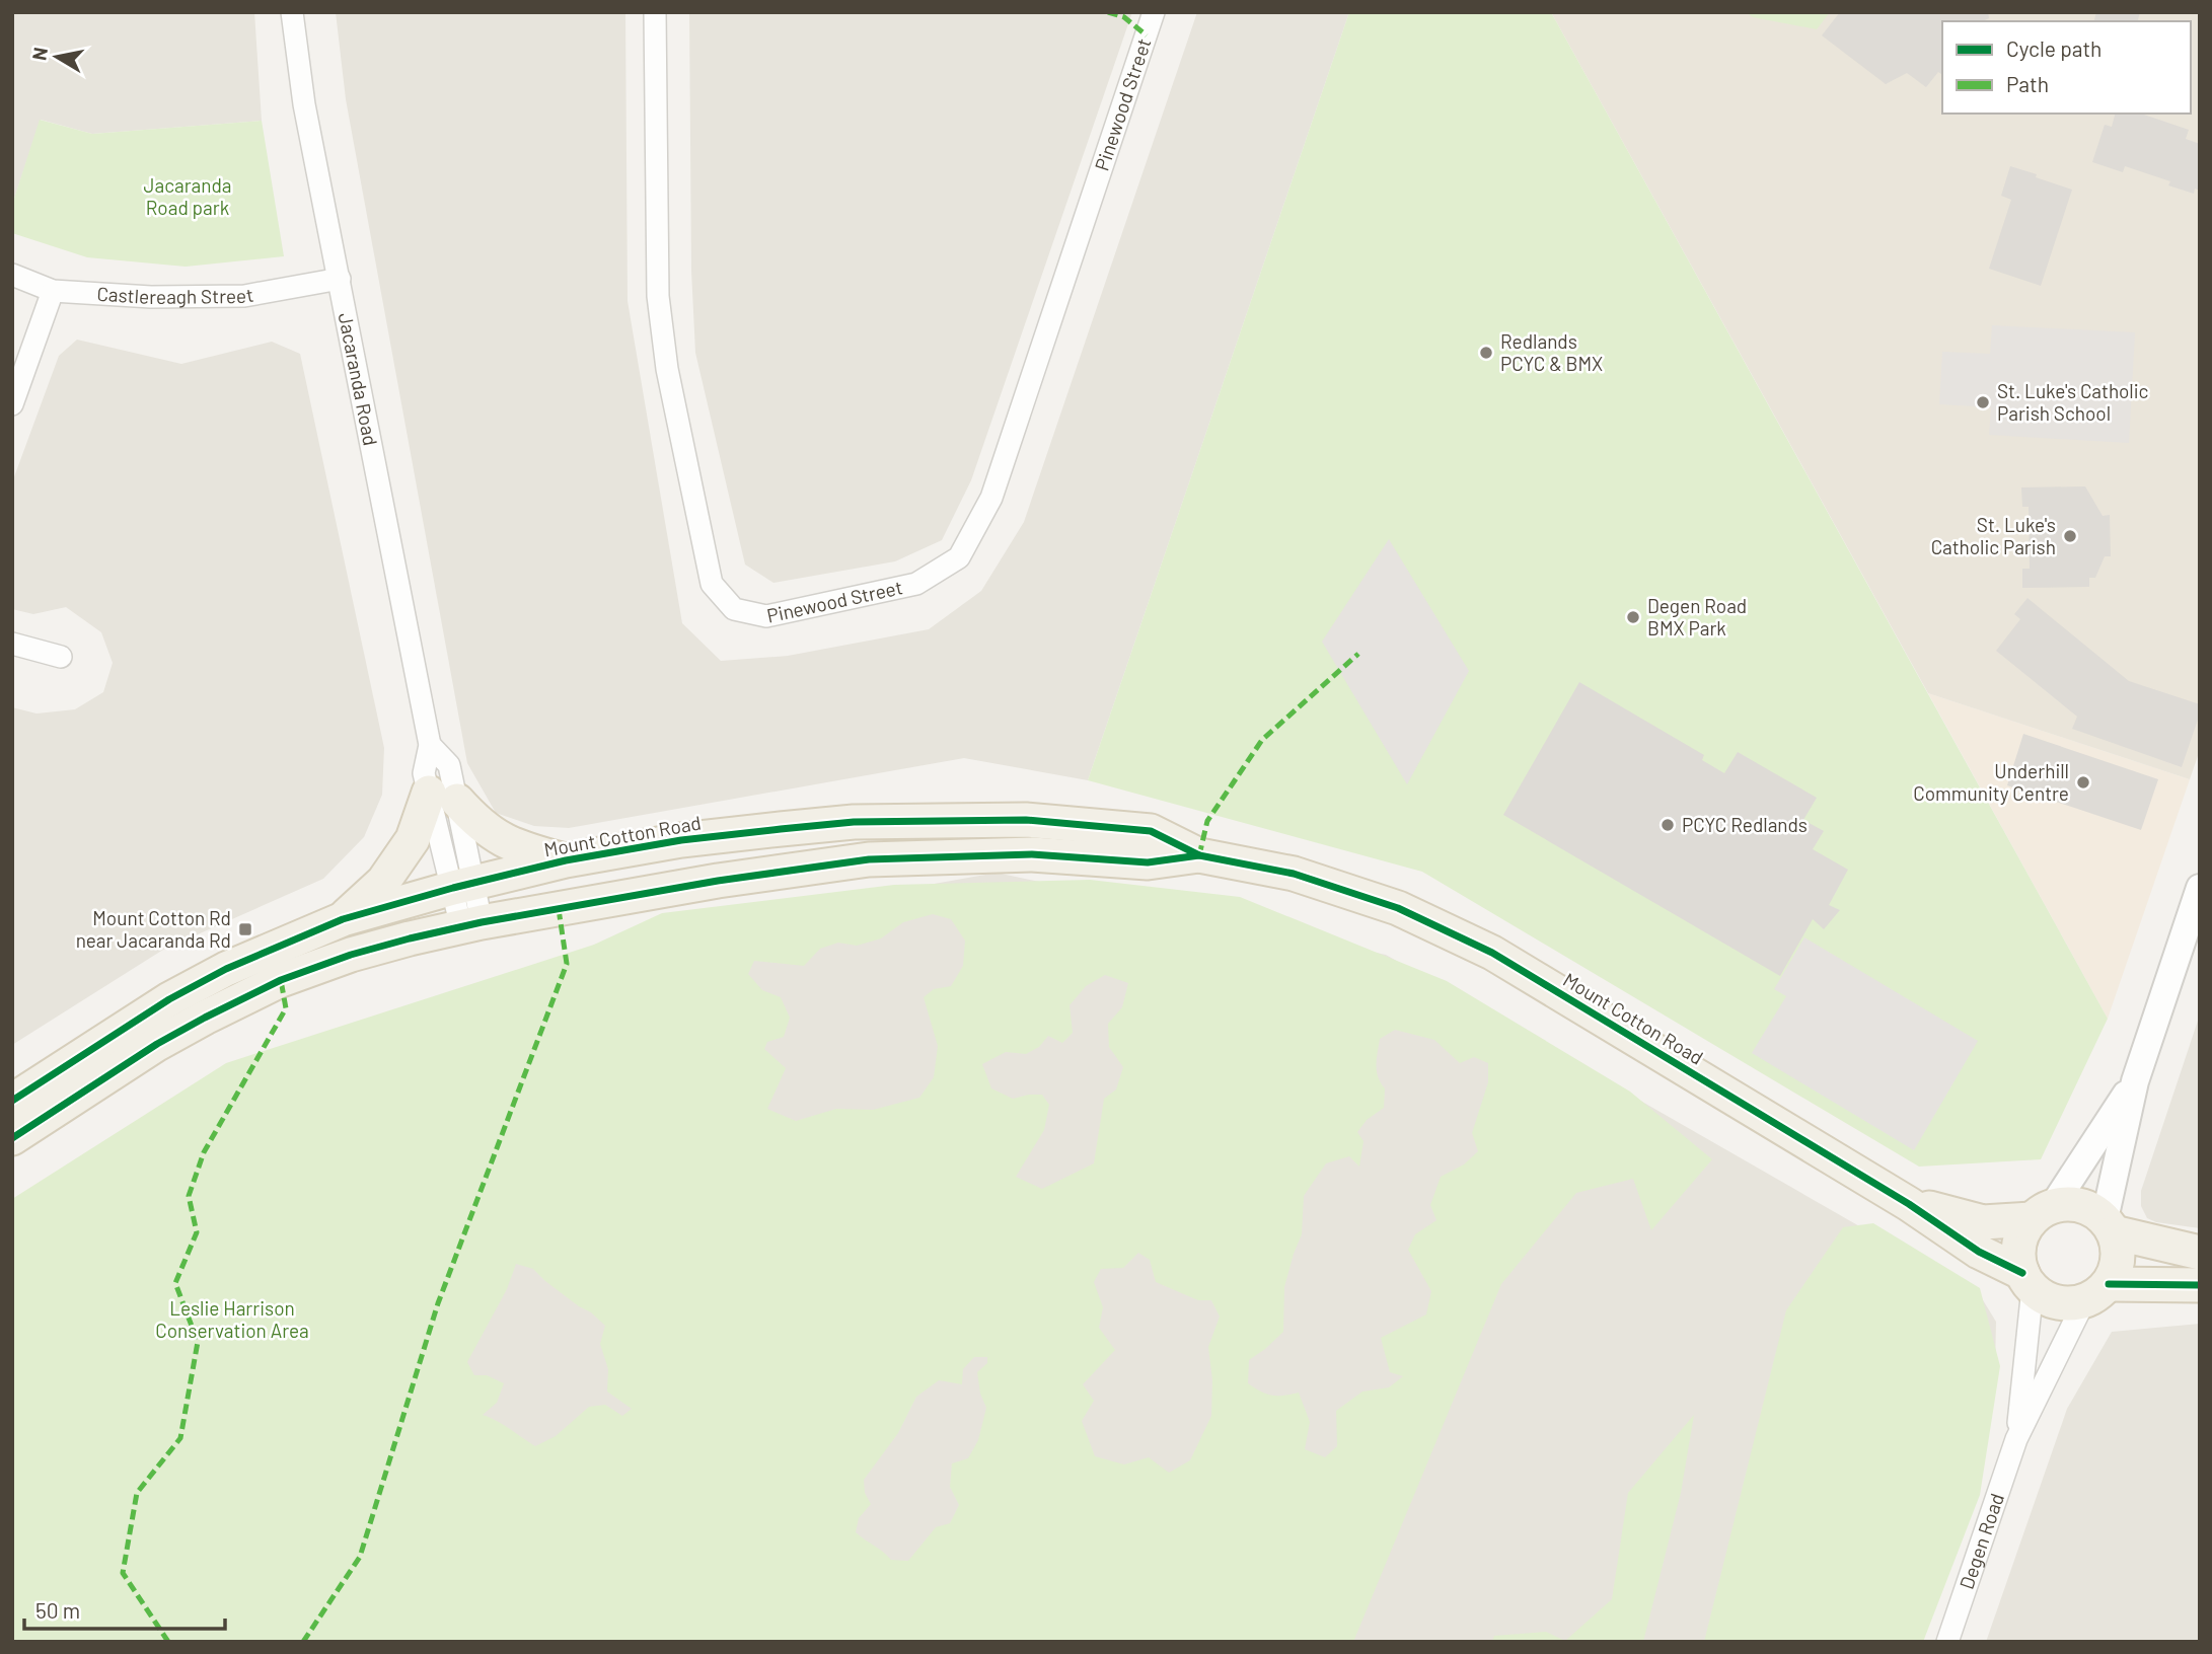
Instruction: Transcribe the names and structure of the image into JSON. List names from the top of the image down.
{
  "streets": {
    "main road": ["Mount Cotton Road"],
    "street": [
      "Pinewood Street",
      "Castlereagh Street",
      "Jacaranda Road",
      "Degen Road"
    ]
  },
  "crossings": [
    ["Castlereagh Street", "Jacaranda Road"],
    ["Jacaranda Road", "Mount Cotton Road"],
    ["Mount Cotton Road", "Degen Road"]
  ],
  "parks": ["Jacaranda Road park", "Leslie Harrison Conservation Area"],
  "places": {
    "other": [
      "Redlands PCYC & BMX",
      "St. Luke's Catholic Parish School",
      "St. Luke's Catholic Parish",
      "Degen Road BMX Park",
      "Underhill Community Centre",
      "PCYC Redlands"
    ],
    "transit": ["Mount Cotton Rd near Jacaranda Rd"]
  },
  "legend": ["Cycle path", "Path"],
  "scale_bar": "50 m",
  "north": "left"
}
